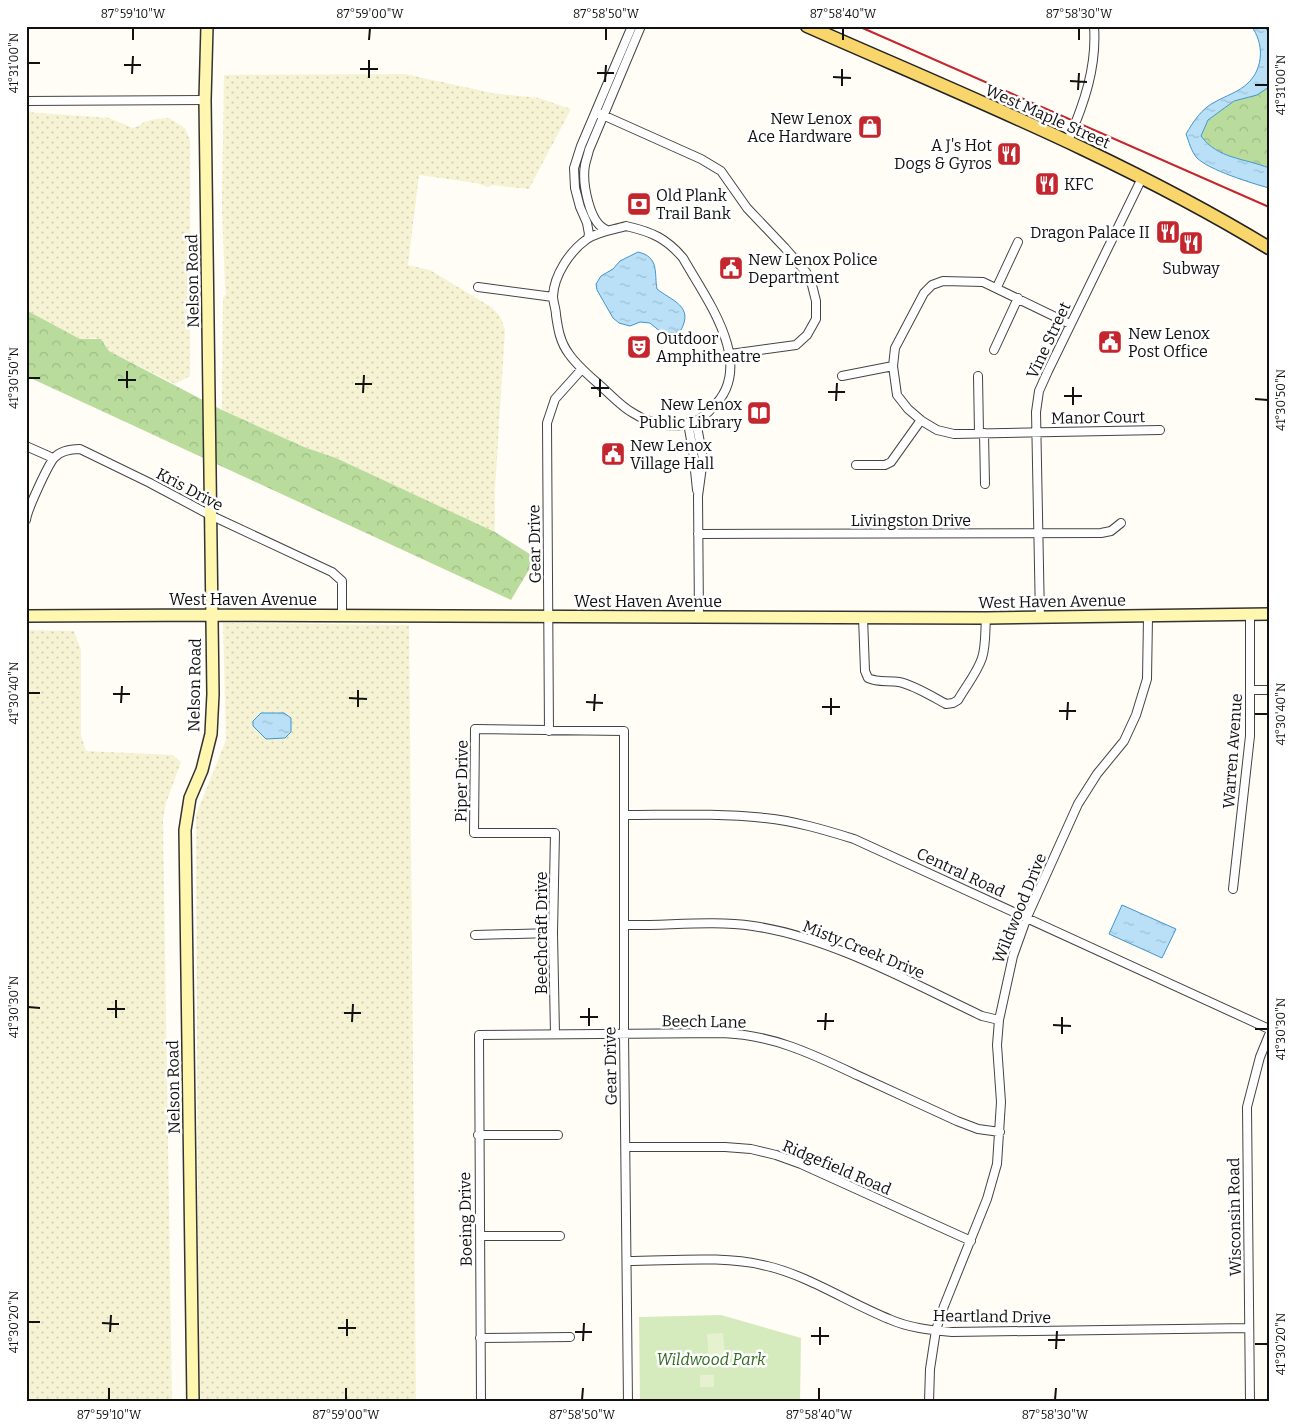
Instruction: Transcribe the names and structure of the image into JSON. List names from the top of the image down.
{
  "streets": {
    "main road": ["West Maple Street"],
    "street": [
      "Nelson Road",
      "Vine Street",
      "Manor Court",
      "Kris Drive",
      "Livingston Drive",
      "Gear Drive",
      "West Haven Avenue",
      "Warren Avenue",
      "Piper Drive",
      "Central Road",
      "Wildwood Drive",
      "Beechcraft Drive",
      "Misty Creek Drive",
      "Beech Lane",
      "Ridgefield Road",
      "Wisconsin Road",
      "Boeing Drive",
      "Heartland Drive"
    ]
  },
  "crossings": [
    ["West Maple Street", "Vine Street"],
    ["Nelson Road", "Kris Drive"],
    ["Nelson Road", "West Haven Avenue"],
    ["Vine Street", "Manor Court"],
    ["Vine Street", "Livingston Drive"],
    ["Vine Street", "West Haven Avenue"],
    ["Kris Drive", "West Haven Avenue"],
    ["Gear Drive", "West Haven Avenue"],
    ["Gear Drive", "Piper Drive"],
    ["Gear Drive", "Central Road"],
    ["Gear Drive", "Misty Creek Drive"],
    ["Gear Drive", "Beech Lane"],
    ["Gear Drive", "Ridgefield Road"],
    ["Gear Drive", "Heartland Drive"],
    ["West Haven Avenue", "Warren Avenue"],
    ["West Haven Avenue", "Wildwood Drive"],
    ["Piper Drive", "Beechcraft Drive"],
    ["Central Road", "Wildwood Drive"],
    ["Wildwood Drive", "Misty Creek Drive"],
    ["Wildwood Drive", "Beech Lane"],
    ["Wildwood Drive", "Ridgefield Road"],
    ["Wildwood Drive", "Heartland Drive"],
    ["Beechcraft Drive", "Beech Lane"],
    ["Beech Lane", "Boeing Drive"],
    ["Wisconsin Road", "Heartland Drive"]
  ],
  "parks": ["Wildwood Park"],
  "places": {
    "shop": ["New Lenox Ace Hardware"],
    "restaurant": [
      "A J's Hot Dogs & Gyros",
      "KFC",
      "Dragon Palace II",
      "Subway"
    ],
    "bank": ["Old Plank Trail Bank"],
    "public building": ["New Lenox Police Department", "New Lenox Post Office", "New Lenox Village Hall"],
    "theatre": ["Outdoor Amphitheatre"],
    "library": ["New Lenox Public Library"]
  },
  "coordinates": [
    "87°59'10\"W",
    "87°59'00\"W",
    "87°58'50\"W",
    "87°58'40\"W",
    "87°58'30\"W",
    "41°31'00\"N",
    "41°30'50\"N",
    "41°30'40\"N",
    "41°30'30\"N",
    "41°30'20\"N"
  ]
}
